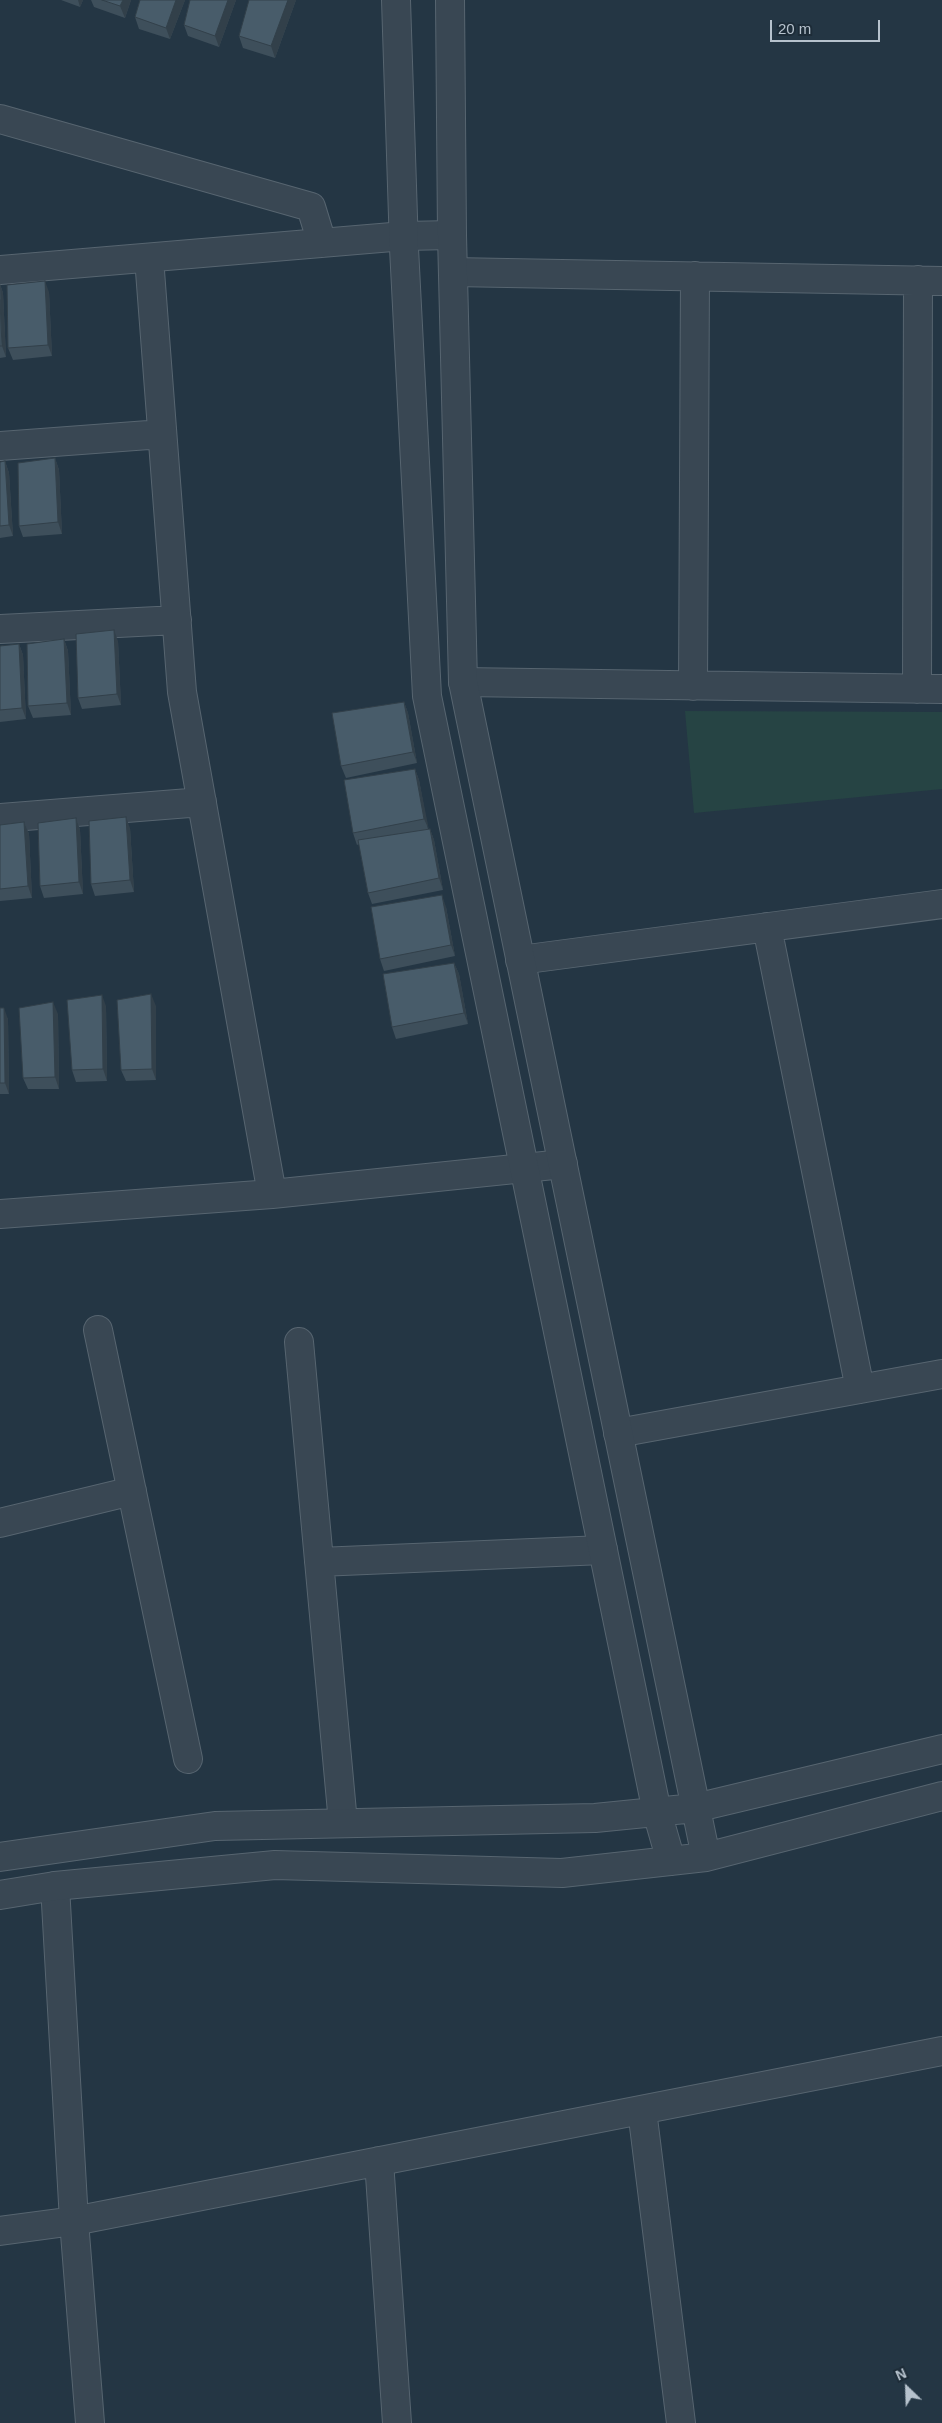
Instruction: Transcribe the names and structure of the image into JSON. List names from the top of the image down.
{
  "scale_bar": "20 m",
  "north": "top left"
}
